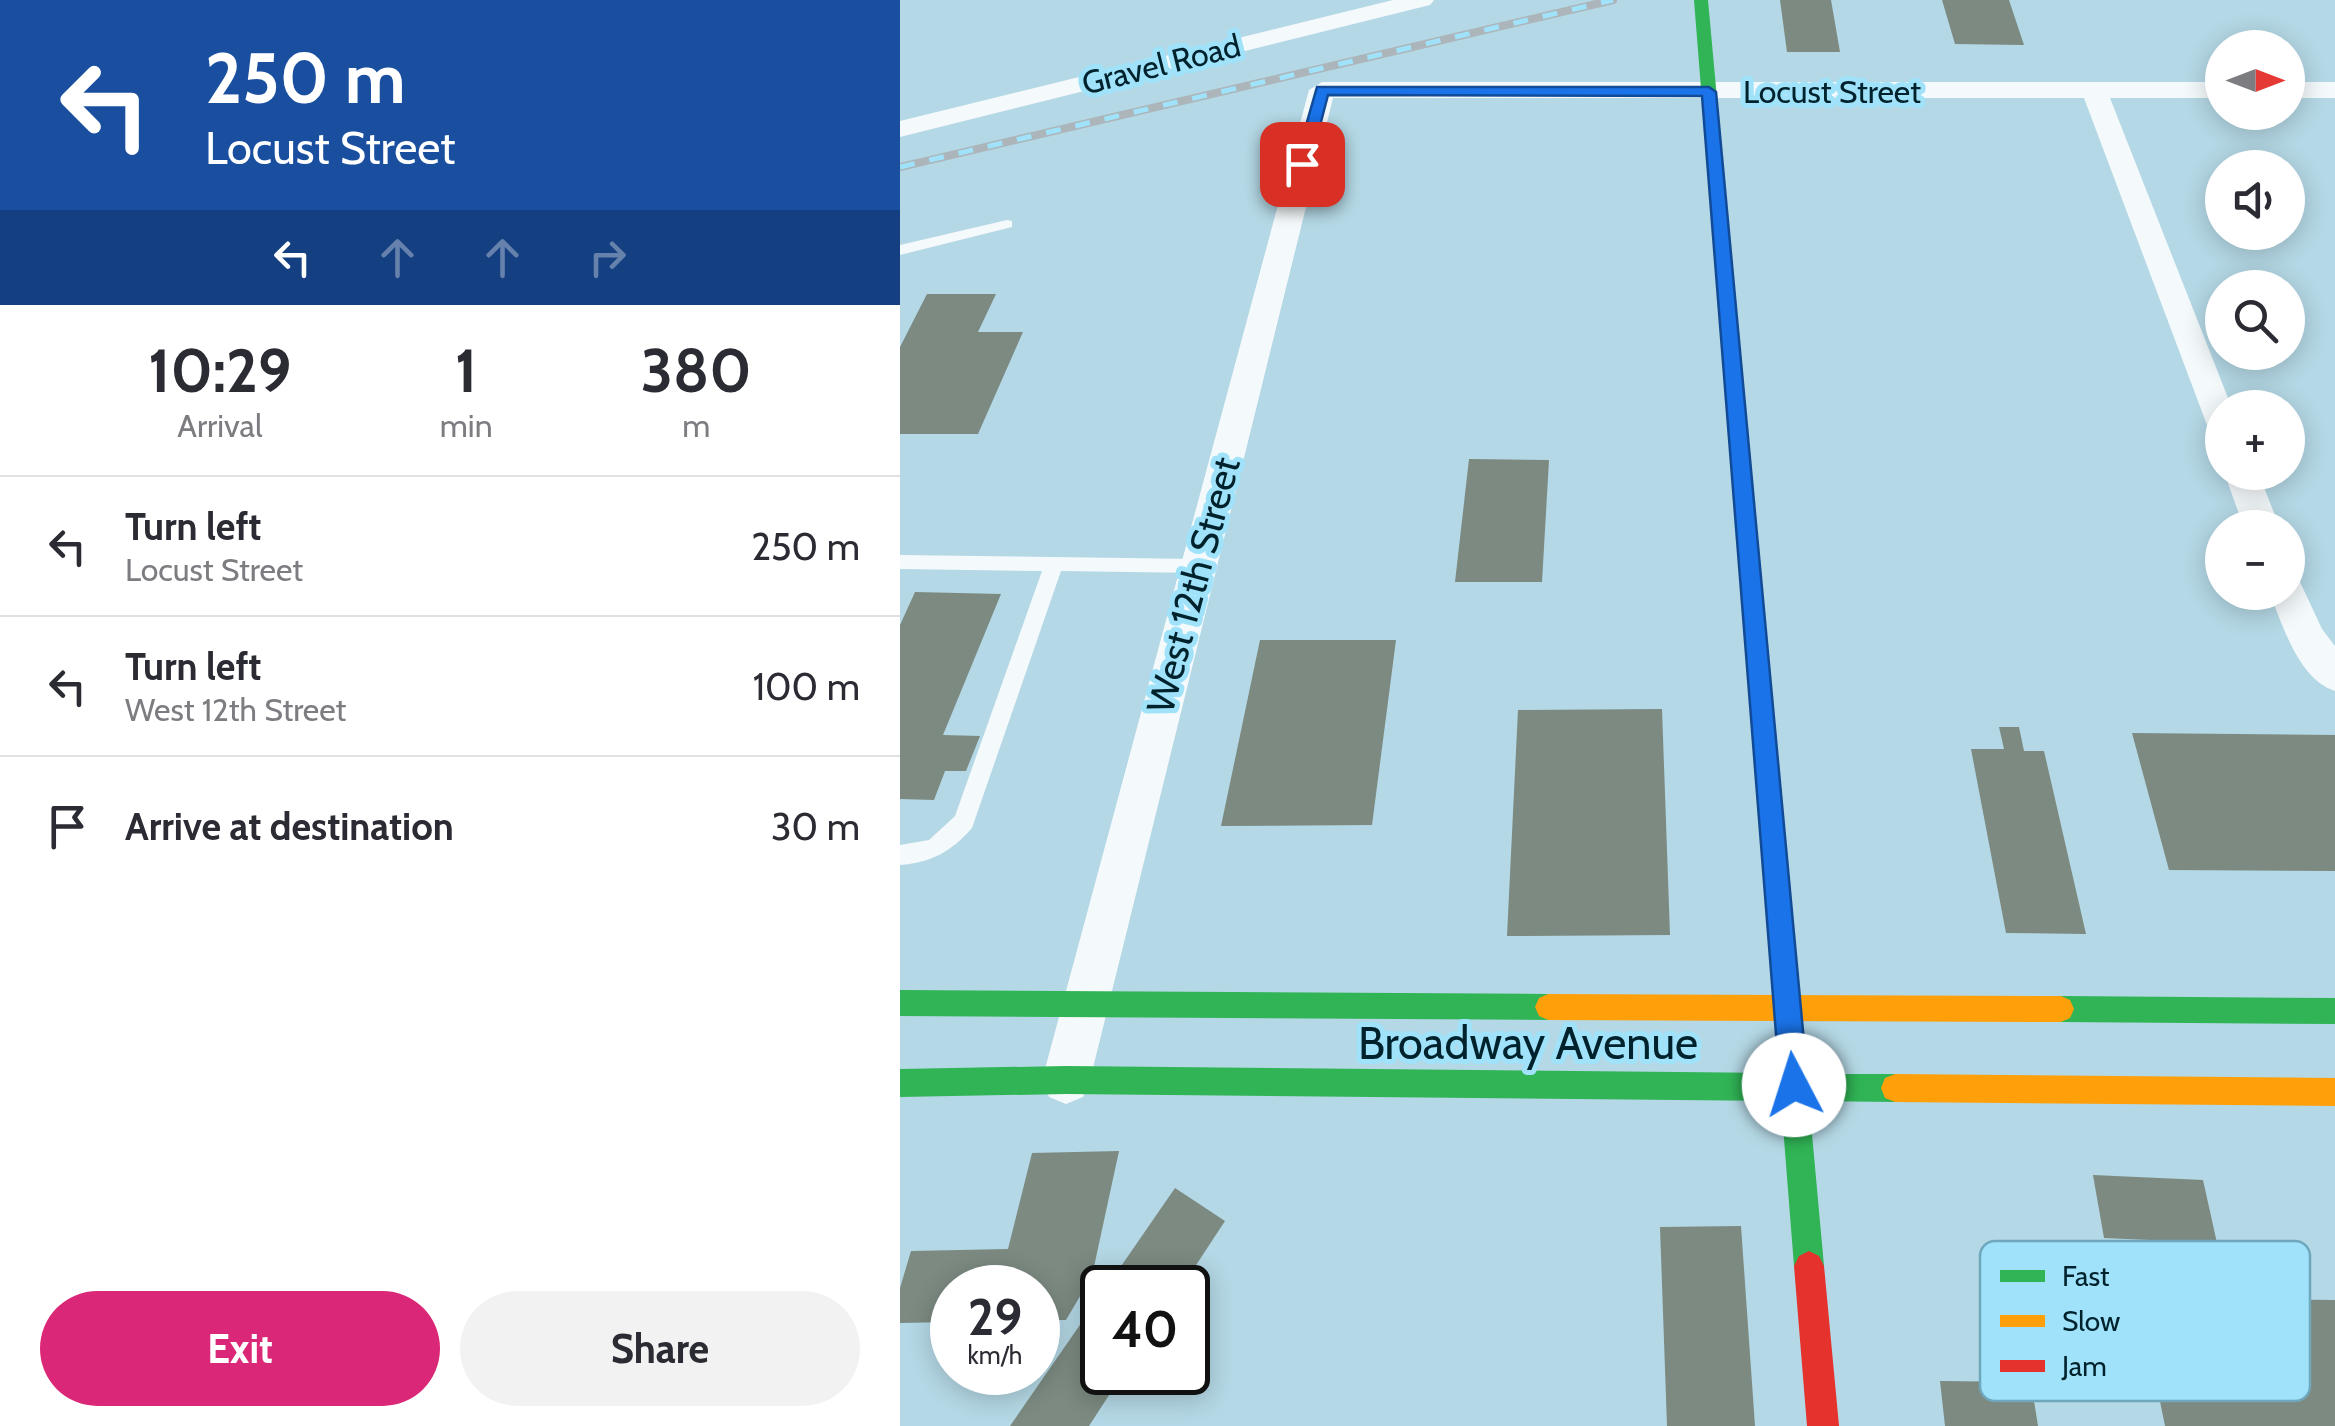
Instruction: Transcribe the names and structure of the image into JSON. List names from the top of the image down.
{
  "streets": {
    "main road": ["Broadway Avenue"],
    "street": ["Gravel Road", "Locust Street", "West 12th Street"]
  },
  "crossings": [
    ["Locust Street", "West 12th Street"],
    ["West 12th Street", "Broadway Avenue"]
  ],
  "legend": ["Fast", "Slow", "Jam"],
  "north": "right",
  "page": {
    "turn": ["250 m", "Locust Street"],
    "map_buttons": ["+", "−"],
    "eta": [
      "10:29",
      "Arrival",
      "1",
      "min",
      "380",
      "m"
    ],
    "list": [
      {
        "name": "Turn left",
        "note": "Locust Street",
        "value": "250 m"
      },
      {
        "name": "Turn left",
        "note": "West 12th Street",
        "value": "100 m"
      },
      {
        "name": "Arrive at destination",
        "value": "30 m"
      }
    ],
    "speed": "29 km/h",
    "limit": "40",
    "buttons": ["Exit", "Share"]
  }
}
